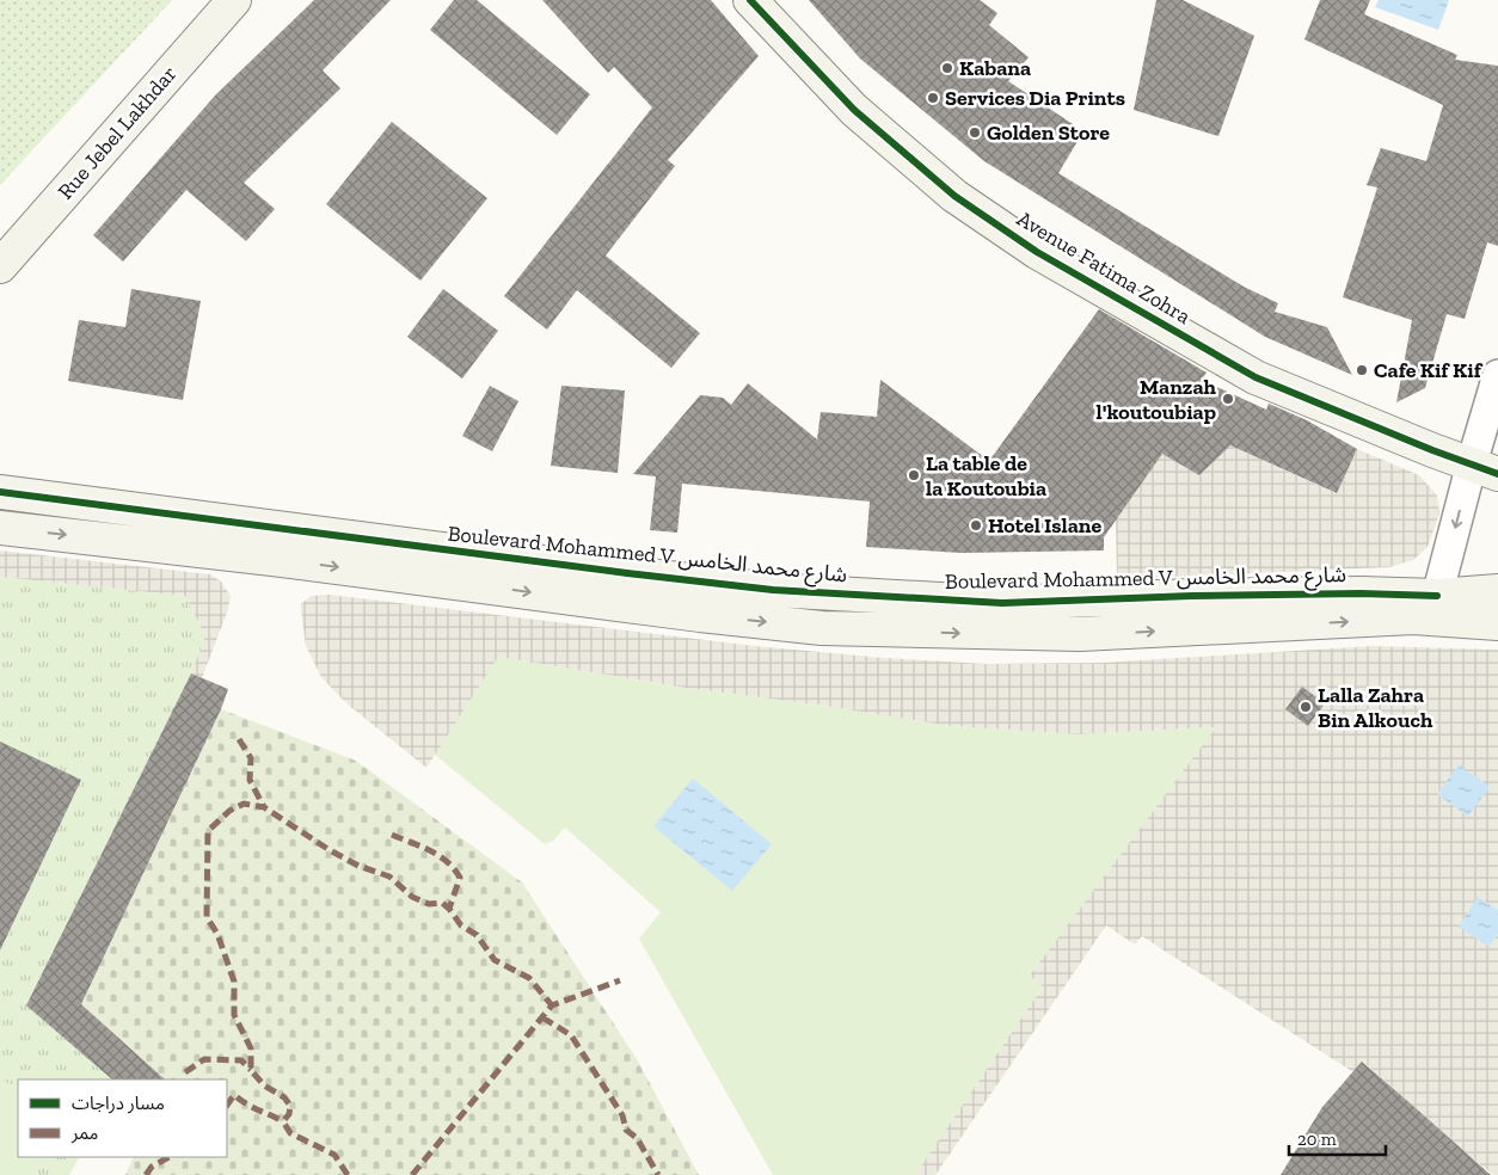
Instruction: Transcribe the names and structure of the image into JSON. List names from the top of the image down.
{
  "streets": {
    "main road": ["Rue Jebel Lakhdar", "Avenue Fatima Zohra", "Boulevard Mohammed V شارع محمد الخامس"]
  },
  "places": [
    "Kabana",
    "Services Dia Prints",
    "Golden Store",
    "Cafe Kif Kif",
    "Manzah l'koutoubiap",
    "La table de la Koutoubia",
    "Hotel Islane",
    "Lalla Zahra Bin Alkouch"
  ],
  "legend": ["مسار دراجات", "ممر"],
  "scale_bar": "20 m"
}
